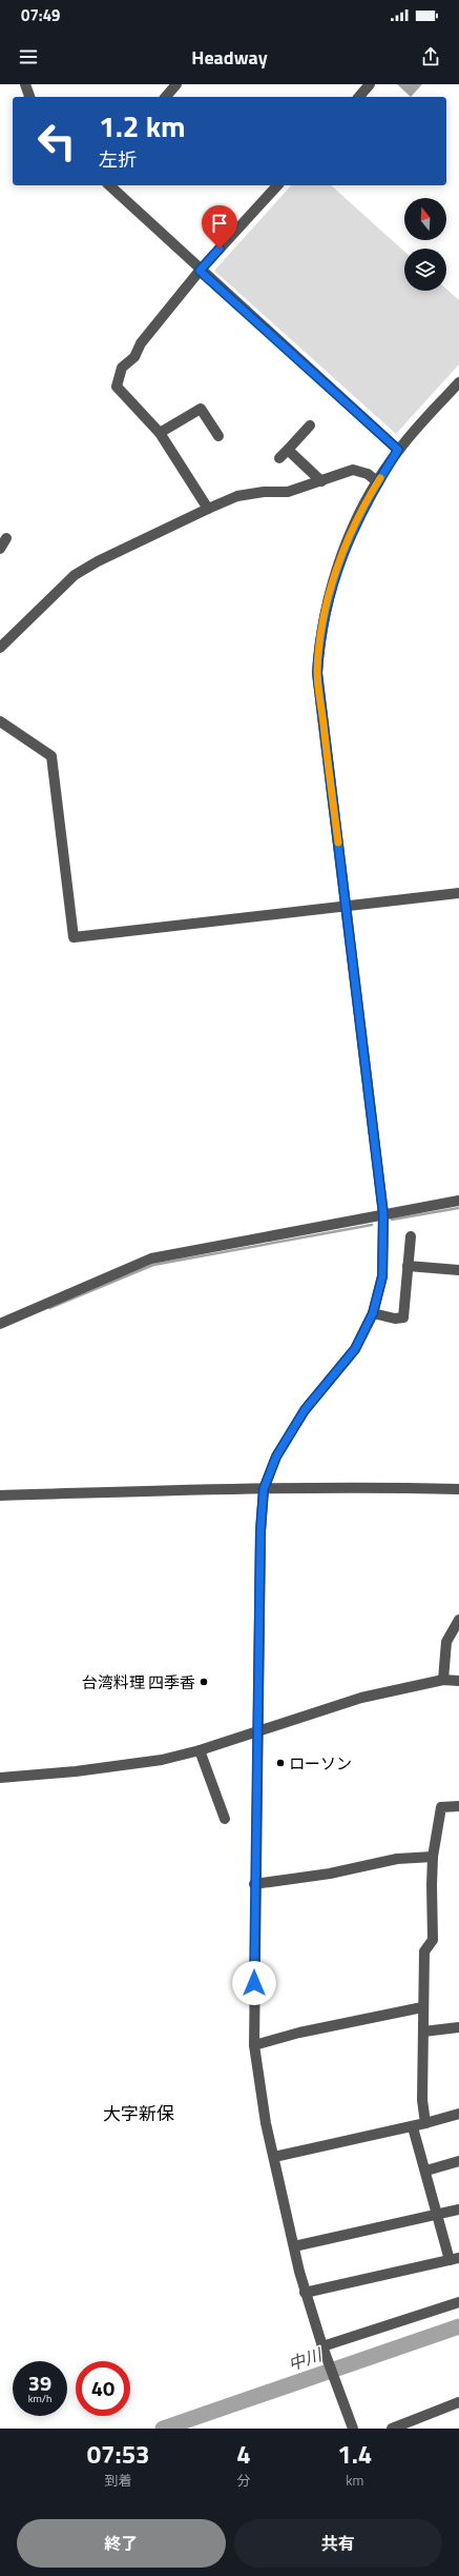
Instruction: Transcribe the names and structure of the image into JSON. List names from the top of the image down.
{
  "districts": ["大字新保"],
  "water": ["中川"],
  "places": ["台湾料理 四季香", "ローソン"],
  "north": "top",
  "page": {
    "status": "07:49",
    "header": "Headway",
    "turn": ["1.2 km", "左折"],
    "speed": "39 km/h",
    "limit": "40",
    "eta": [
      "07:53",
      "到着",
      "4",
      "分",
      "1.4",
      "km"
    ],
    "buttons": ["終了", "共有"]
  }
}
